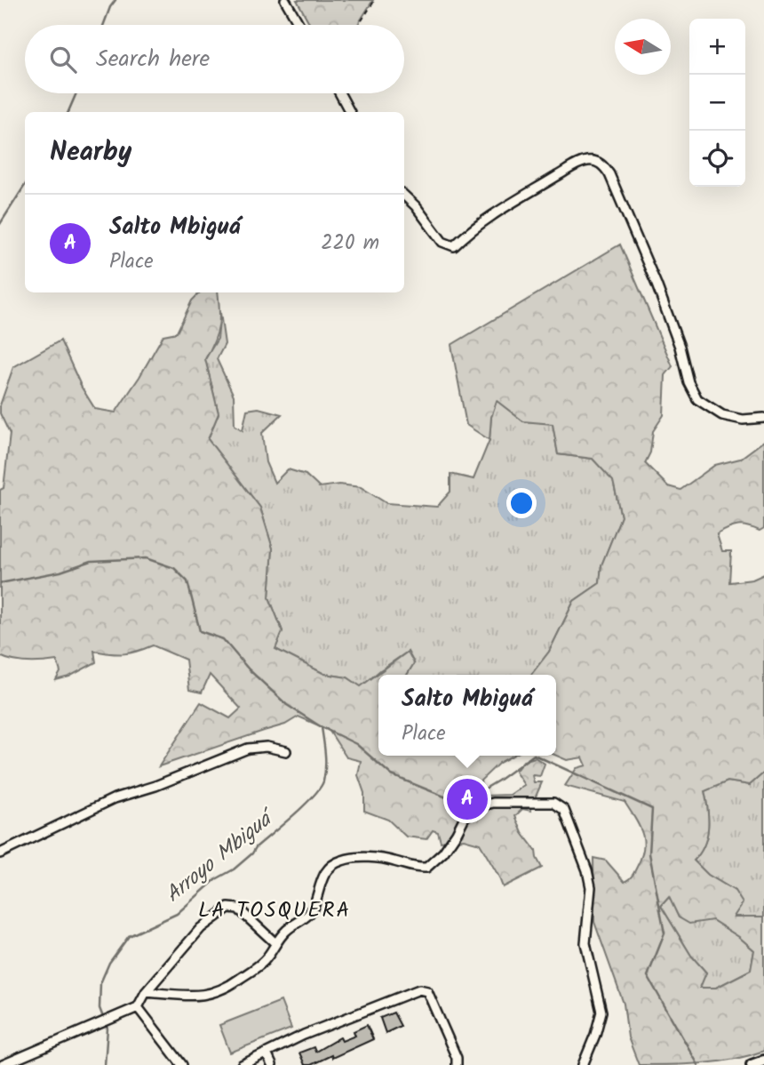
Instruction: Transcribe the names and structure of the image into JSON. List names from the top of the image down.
{
  "districts": ["LA TOSQUERA"],
  "water": ["Arroyo Mbiguá"],
  "north": "left",
  "page": {
    "map_buttons": ["+", "−"],
    "search": "Search here",
    "heading": "Nearby",
    "list": [
      {
        "mark": "A",
        "name": "Salto Mbiguá",
        "note": "Place",
        "value": "220 m"
      }
    ],
    "popup": ["Salto Mbiguá", "Place"],
    "pins": "A"
  }
}
